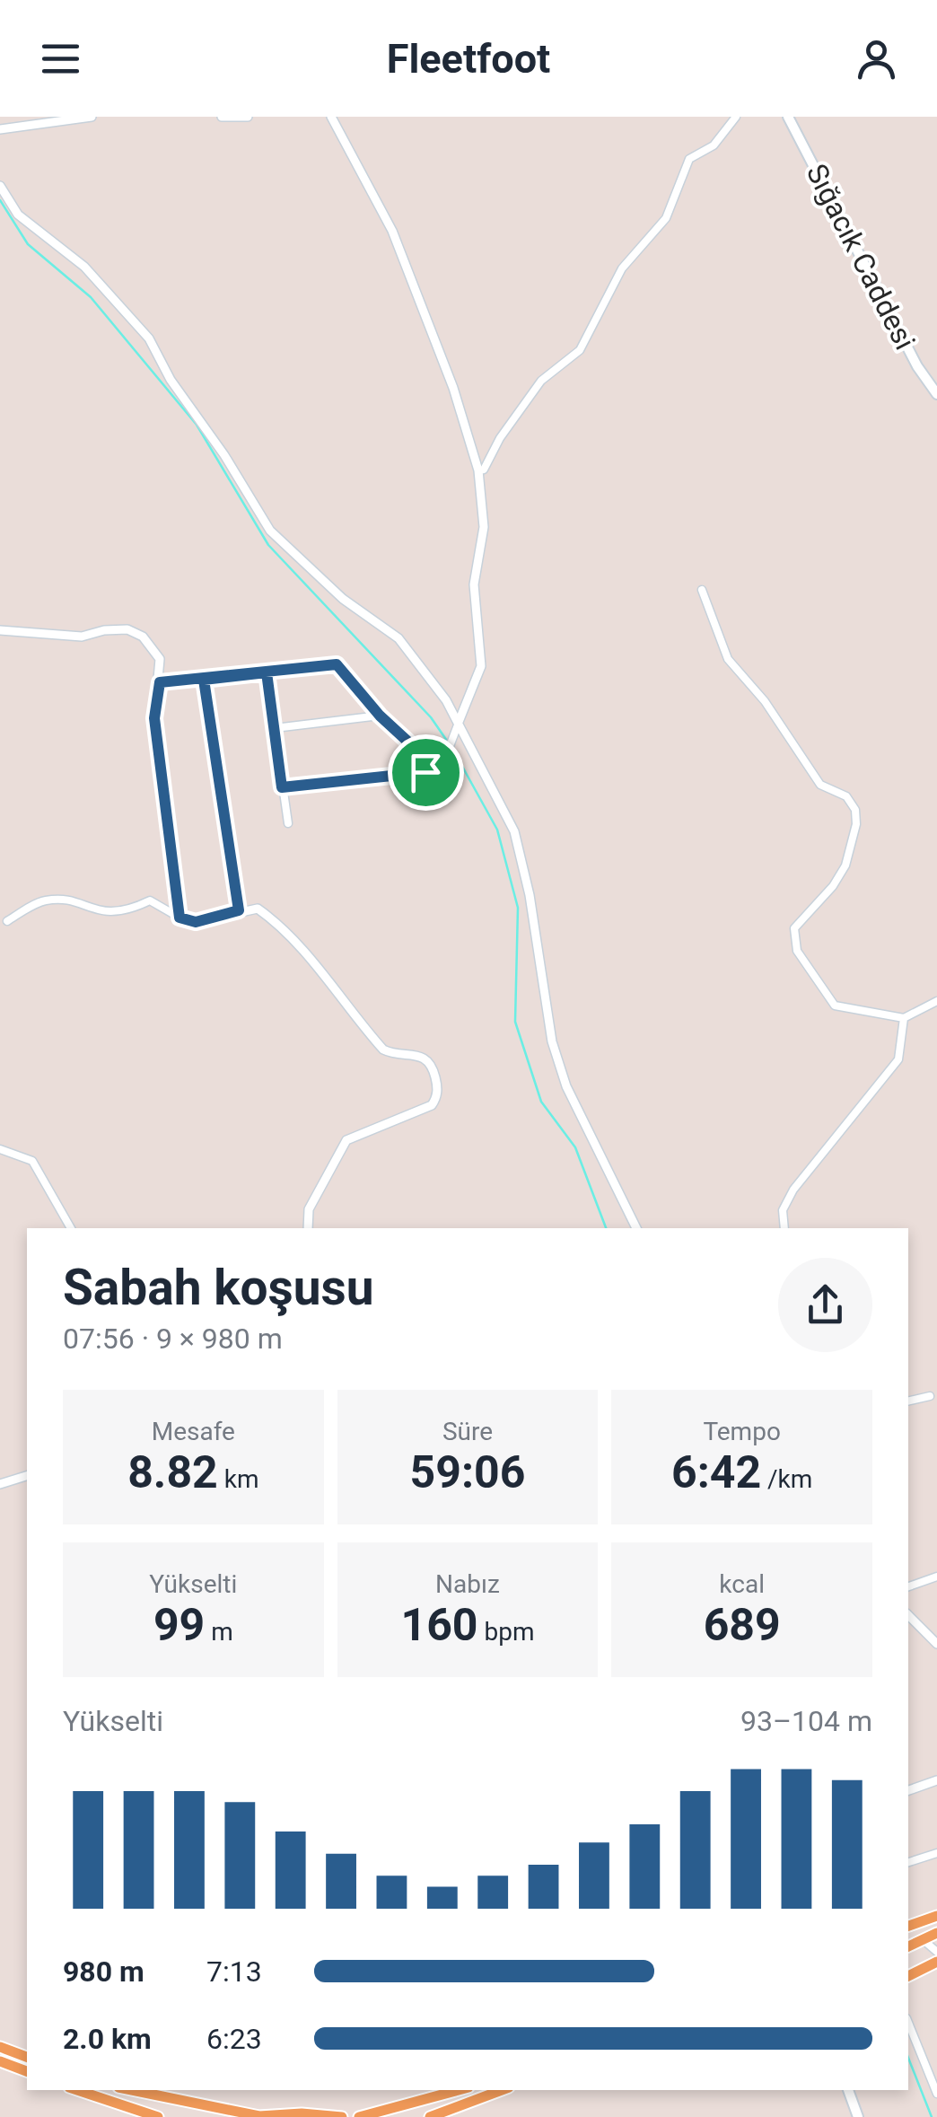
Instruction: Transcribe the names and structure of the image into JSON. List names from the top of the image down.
{
  "streets": {
    "main road": ["Sığacık Caddesi"]
  },
  "page": {
    "header": "Fleetfoot",
    "heading": ["Sabah koşusu", "07:56 · 9 × 980 m"],
    "stats": [
      ["Mesafe", "8.82 km"],
      ["Süre", "59:06"],
      ["Tempo", "6:42 /km"],
      ["Yükselti", "99 m"],
      ["Nabız", "160 bpm"],
      ["kcal", "689"]
    ],
    "chart": ["Yükselti", "93–104 m"],
    "list": [
      {
        "name": "980 m",
        "note": "7:13"
      },
      {
        "name": "2.0 km",
        "note": "6:23"
      }
    ]
  }
}
